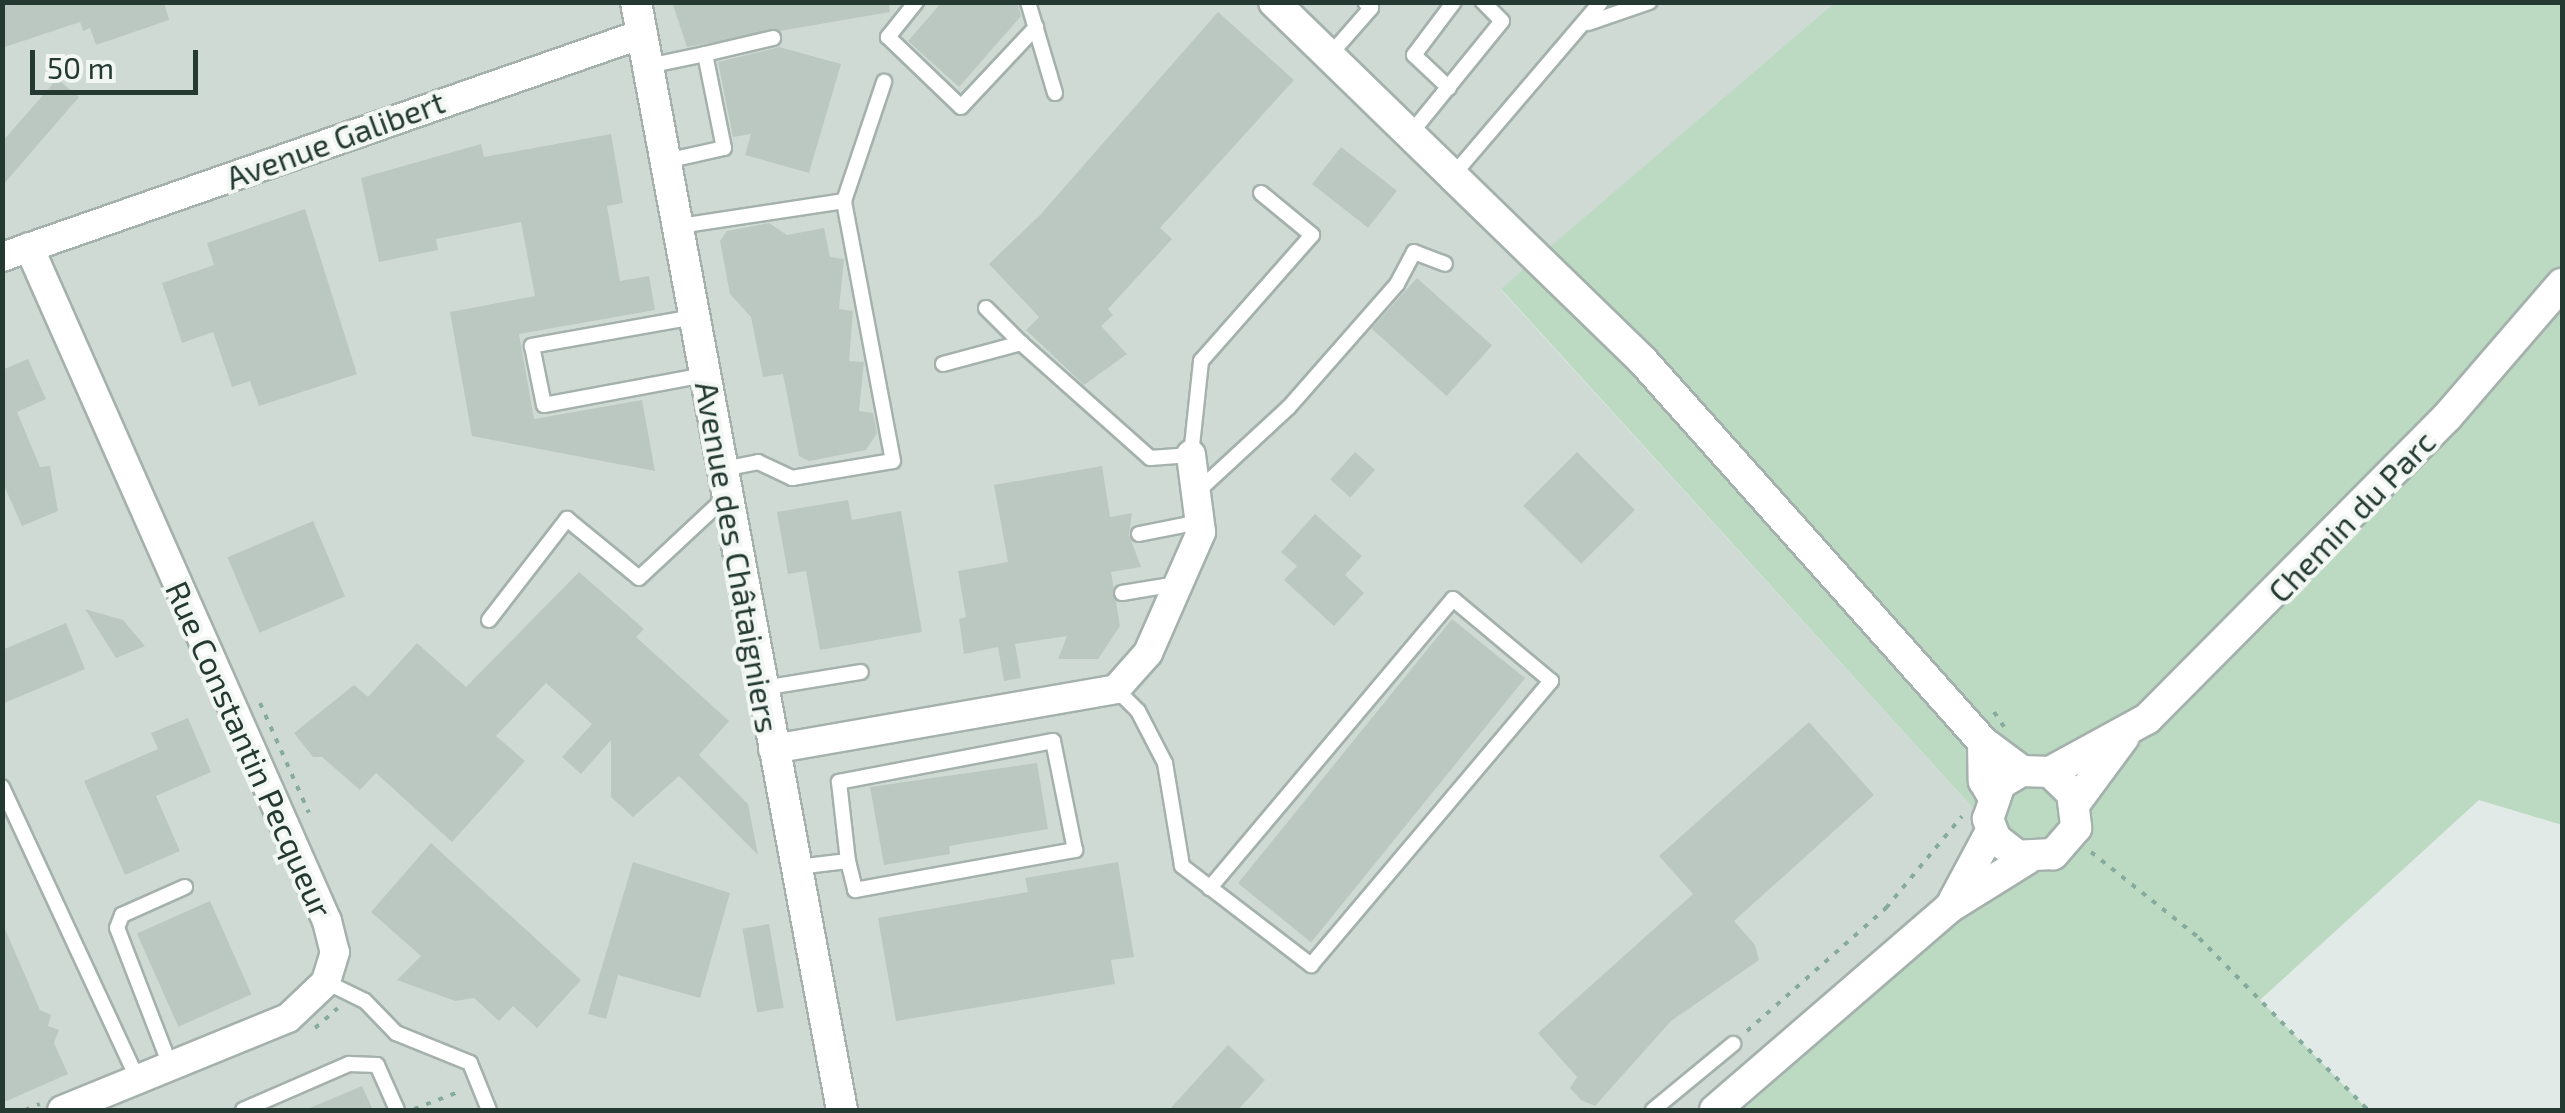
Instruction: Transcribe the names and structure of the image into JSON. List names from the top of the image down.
{
  "streets": {
    "street": [
      "Avenue Galibert",
      "Chemin du Parc",
      "Avenue des Châtaigniers",
      "Rue Constantin Pecqueur"
    ]
  },
  "crossings": [
    ["Avenue Galibert", "Avenue des Châtaigniers"],
    ["Avenue Galibert", "Rue Constantin Pecqueur"]
  ],
  "scale_bar": "50 m"
}
